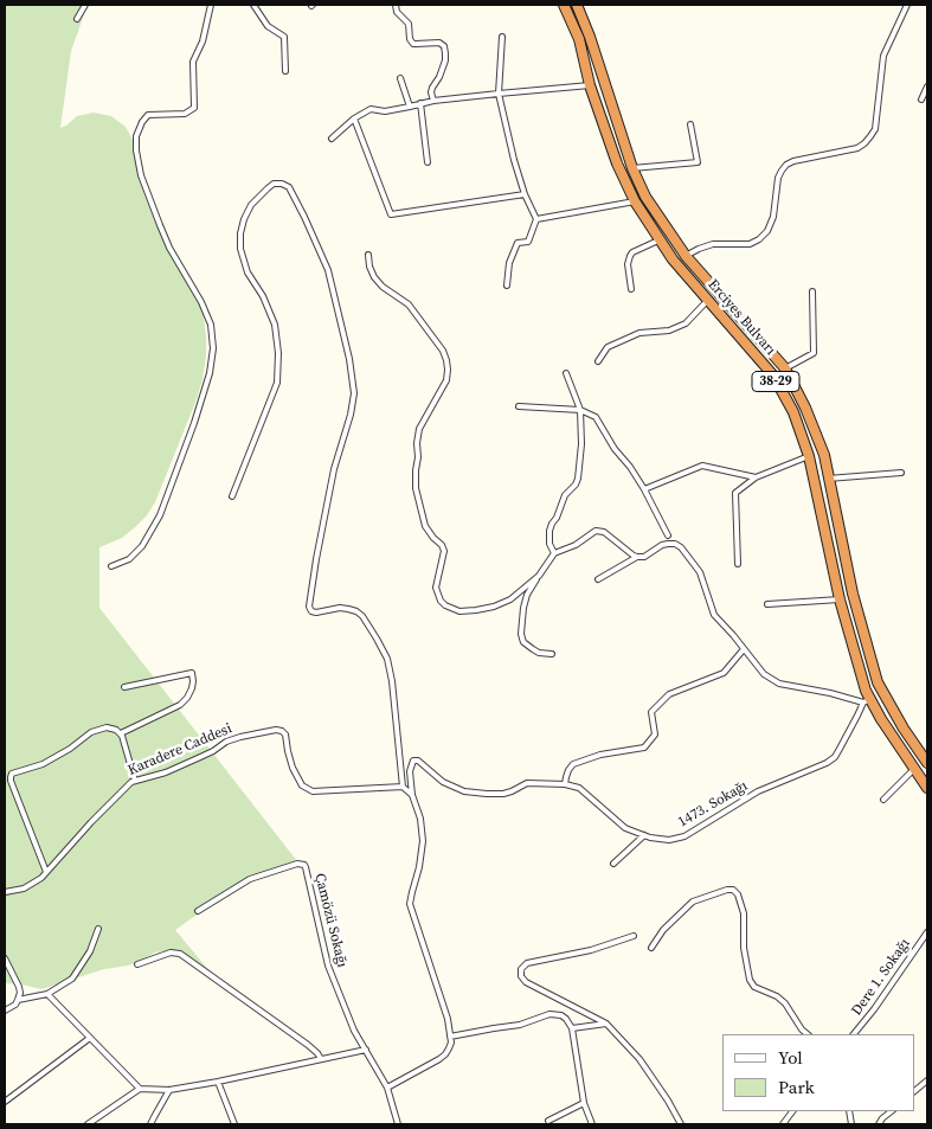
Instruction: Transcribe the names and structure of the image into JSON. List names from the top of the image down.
{
  "streets": {
    "highway": ["Erciyes Bulvarı", "38-29"],
    "street": [
      "Karadere Caddesi",
      "1473. Sokağı",
      "Çamözü Sokağı",
      "Dere 1. Sokağı"
    ]
  },
  "crossings": [
    ["Erciyes Bulvarı", "1473. Sokağı"]
  ],
  "legend": ["Yol", "Park"]
}
